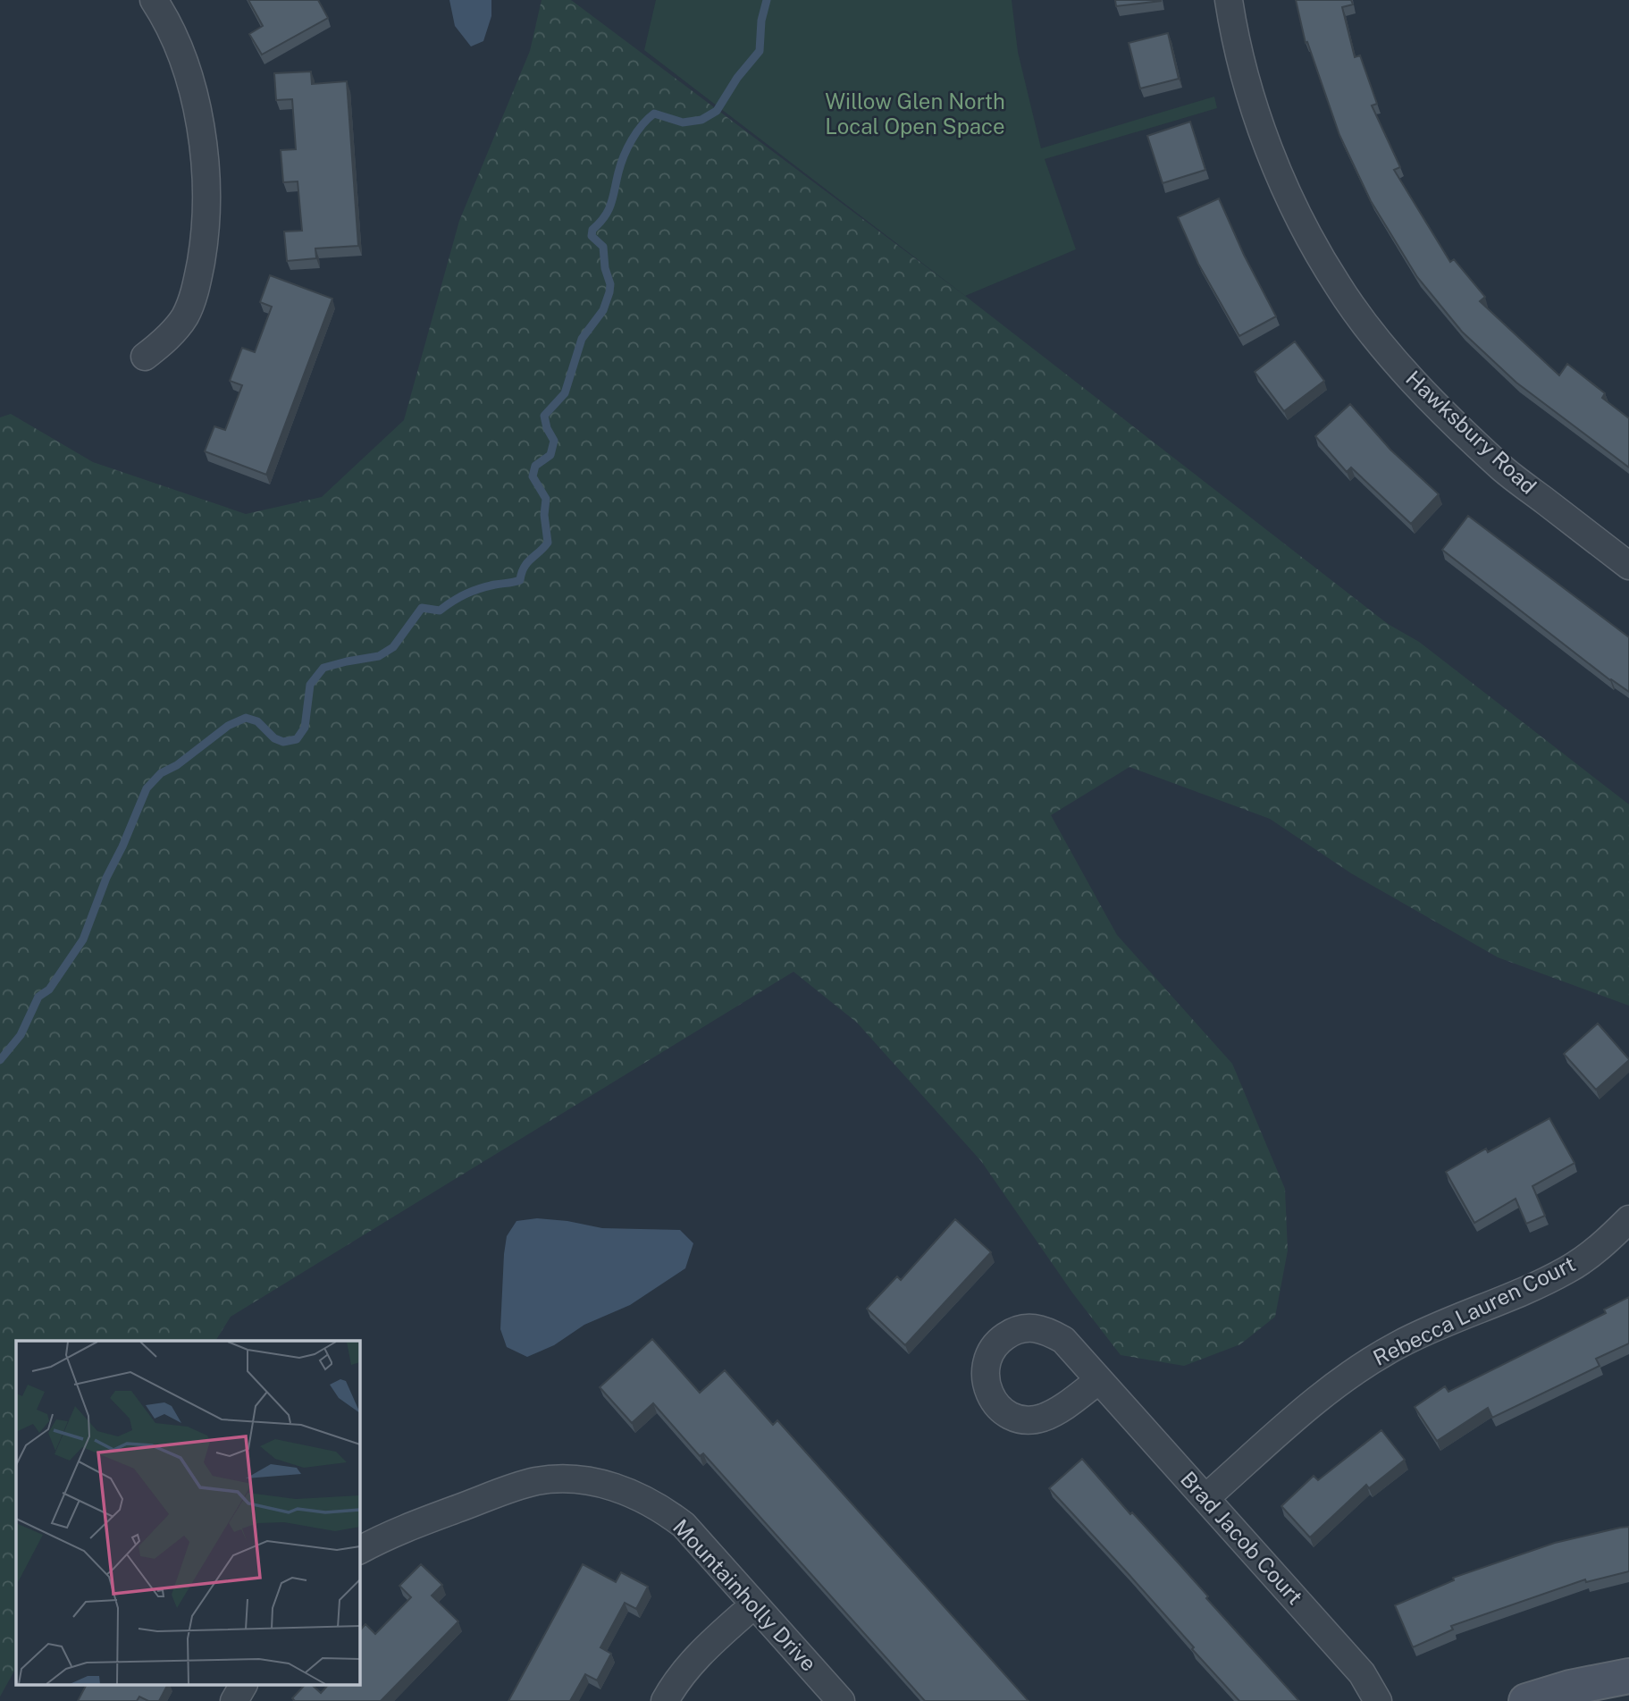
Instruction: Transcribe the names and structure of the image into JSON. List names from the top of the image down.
{
  "streets": {
    "street": [
      "Hawksbury Road",
      "Rebecca Lauren Court",
      "Brad Jacob Court",
      "Mountainholly Drive"
    ]
  },
  "crossings": [
    ["Rebecca Lauren Court", "Brad Jacob Court"]
  ],
  "parks": ["Willow Glen North Local Open Space"]
}
